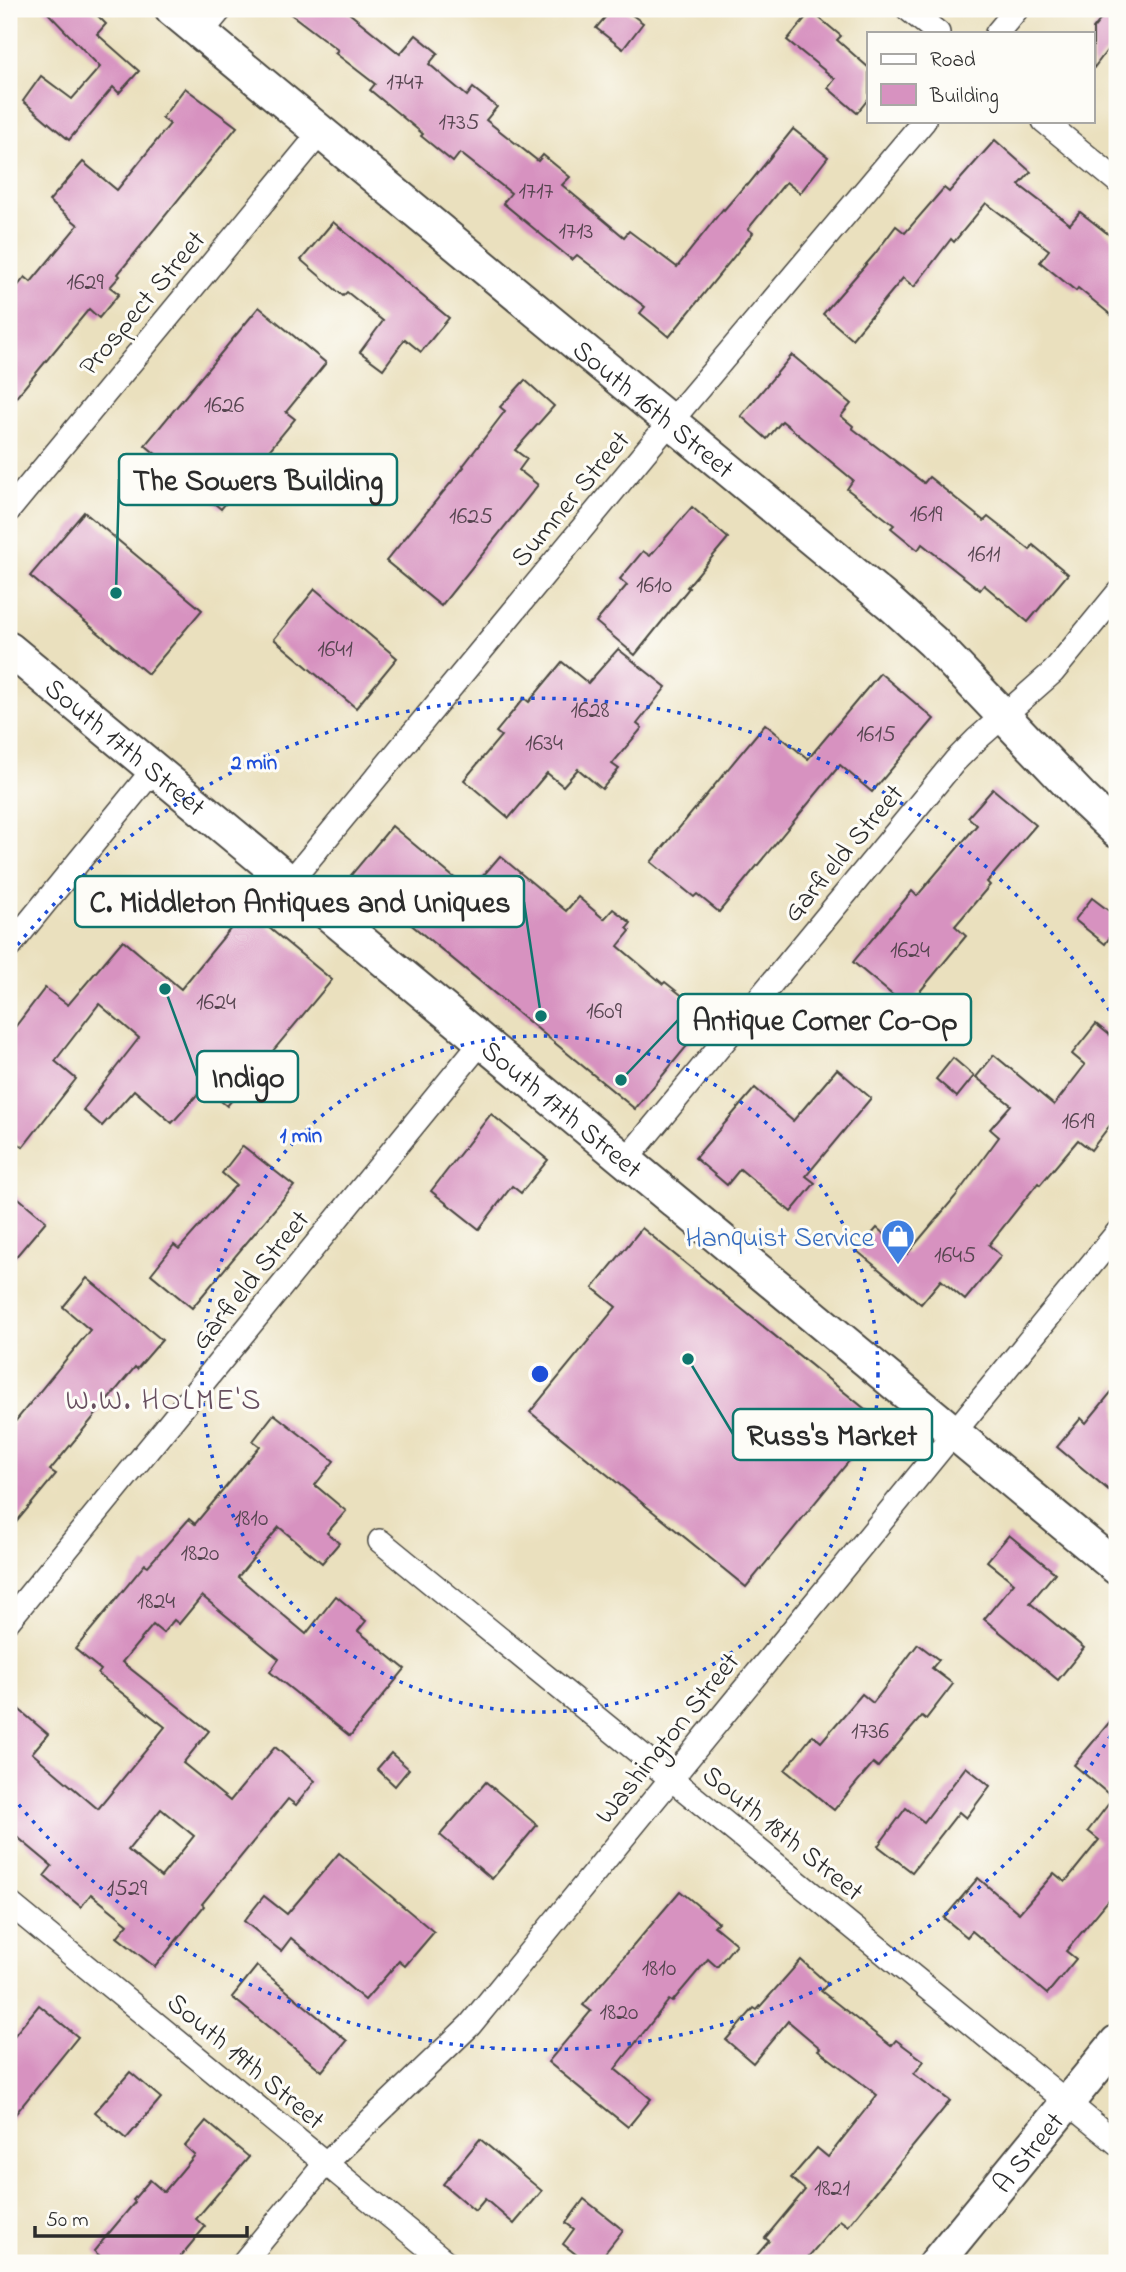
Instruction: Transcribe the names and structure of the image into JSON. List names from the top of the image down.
{
  "streets": {
    "main road": ["South 16th Street", "South 17th Street", "A Street"],
    "street": [
      "Prospect Street",
      "Sumner Street",
      "Garfield Street",
      "Washington Street",
      "South 18th Street",
      "South 19th Street"
    ]
  },
  "crossings": [
    ["Prospect Street", "South 16th Street"],
    ["South 16th Street", "Sumner Street"],
    ["South 16th Street", "Garfield Street"],
    ["Sumner Street", "South 17th Street"],
    ["South 17th Street", "Garfield Street"],
    ["South 17th Street", "Washington Street"],
    ["Washington Street", "South 18th Street"],
    ["Washington Street", "South 19th Street"],
    ["South 18th Street", "A Street"]
  ],
  "districts": ["W.W. HOLME'S"],
  "places": {
    "other": [
      "The Sowers Building",
      "Indigo",
      "C. Middleton Antiques and Uniques",
      "Antique Corner Co-Op",
      "Russ's Market"
    ],
    "shop": ["Hanquist Service"]
  },
  "house_numbers": [
    "1747",
    "1735",
    "1717",
    "1713",
    "1629",
    "1626",
    "1619",
    "1625",
    "1611",
    "1610",
    "1641",
    "1628",
    "1615",
    "1634",
    "1624",
    "1624",
    "1609",
    "1619",
    "1645",
    "1810",
    "1820",
    "1824",
    "1736",
    "1529",
    "1810",
    "1820",
    "1821"
  ],
  "legend": ["Road", "Building"],
  "scale_bar": "50 m",
  "rings": ["2 min", "1 min"]
}
